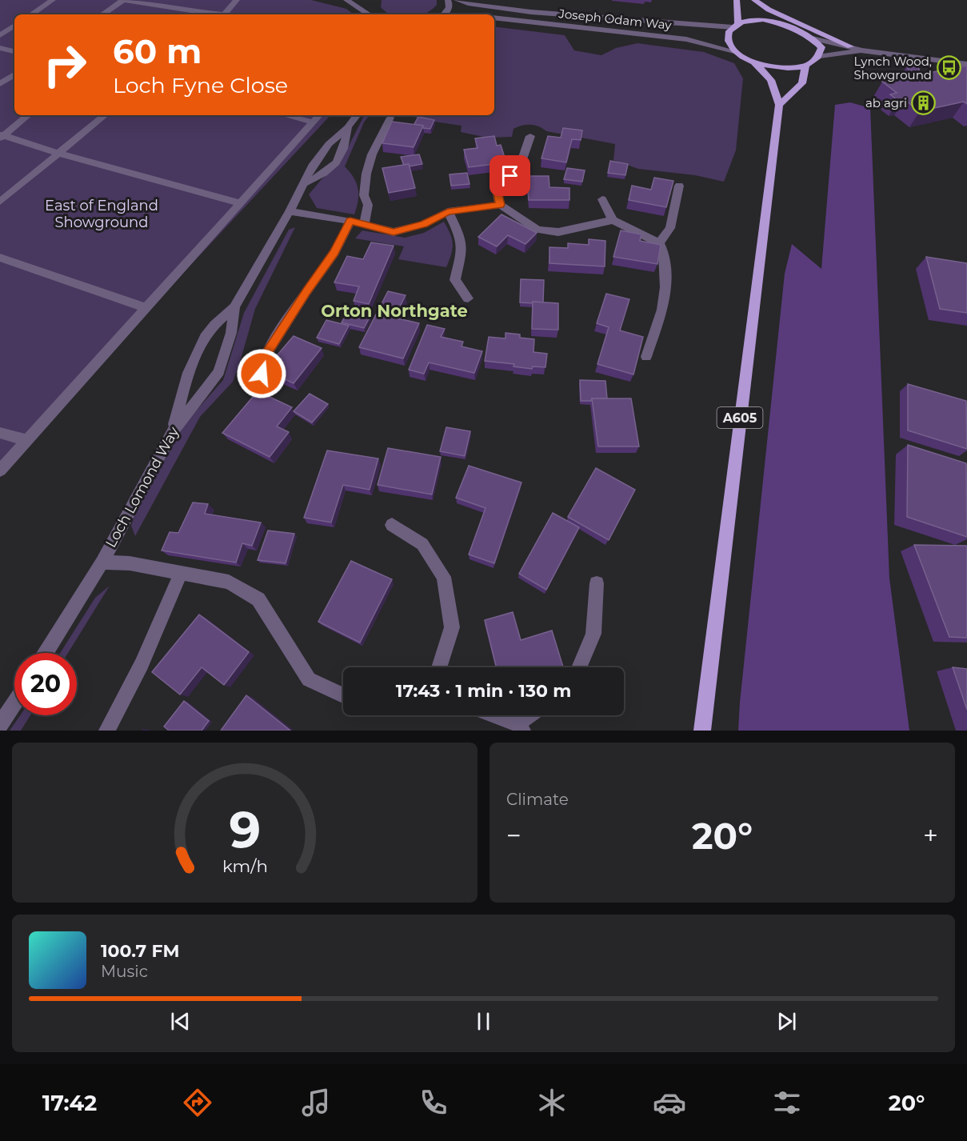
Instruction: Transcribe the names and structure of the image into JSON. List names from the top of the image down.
{
  "streets": {
    "main road": ["A605"],
    "street": ["Joseph Odam Way", "Loch Lomond Way"]
  },
  "crossings": [
    ["Joseph Odam Way", "A605"]
  ],
  "districts": ["Orton Northgate"],
  "parks": ["East of England Showground"],
  "places": {
    "bus stop": ["Lynch Wood, Showground"],
    "building": ["ab agri"]
  },
  "page": {
    "turn": ["60 m", "Loch Fyne Close"],
    "limit": "20",
    "trip": "17:43 · 1 min · 130 m",
    "tile": "Climate",
    "heat": ["−", "20°", "+"],
    "song": ["100.7 FM", "Music"],
    "tabs": ["17:42", "20°"],
    "gauge": ["9", "km/h"]
  }
}
